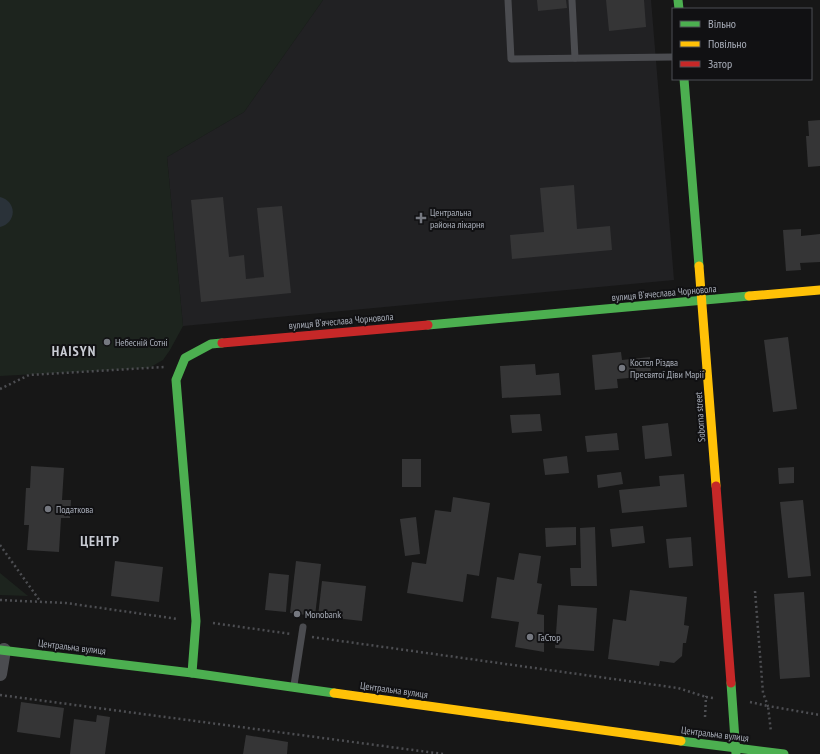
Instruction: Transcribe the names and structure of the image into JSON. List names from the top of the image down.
{
  "streets": {
    "main road": ["вулиця Вʼячеслава Чорновола", "Soborna street", "Центральна вулиця"]
  },
  "crossings": [
    ["вулиця Вʼячеслава Чорновола", "Soborna street"],
    ["вулиця Вʼячеслава Чорновола", "Центральна вулиця"],
    ["Soborna street", "Центральна вулиця"]
  ],
  "districts": ["HAISYN", "ЦЕНТР"],
  "places": {
    "health": ["Центральна района лікарня"],
    "other": [
      "Небесній Сотні",
      "Костел Різдва Пресвятої Діви Марії",
      "Податкова",
      "Monobank",
      "ГаСтор"
    ]
  },
  "legend": ["Вільно", "Повільно", "Затор"]
}
